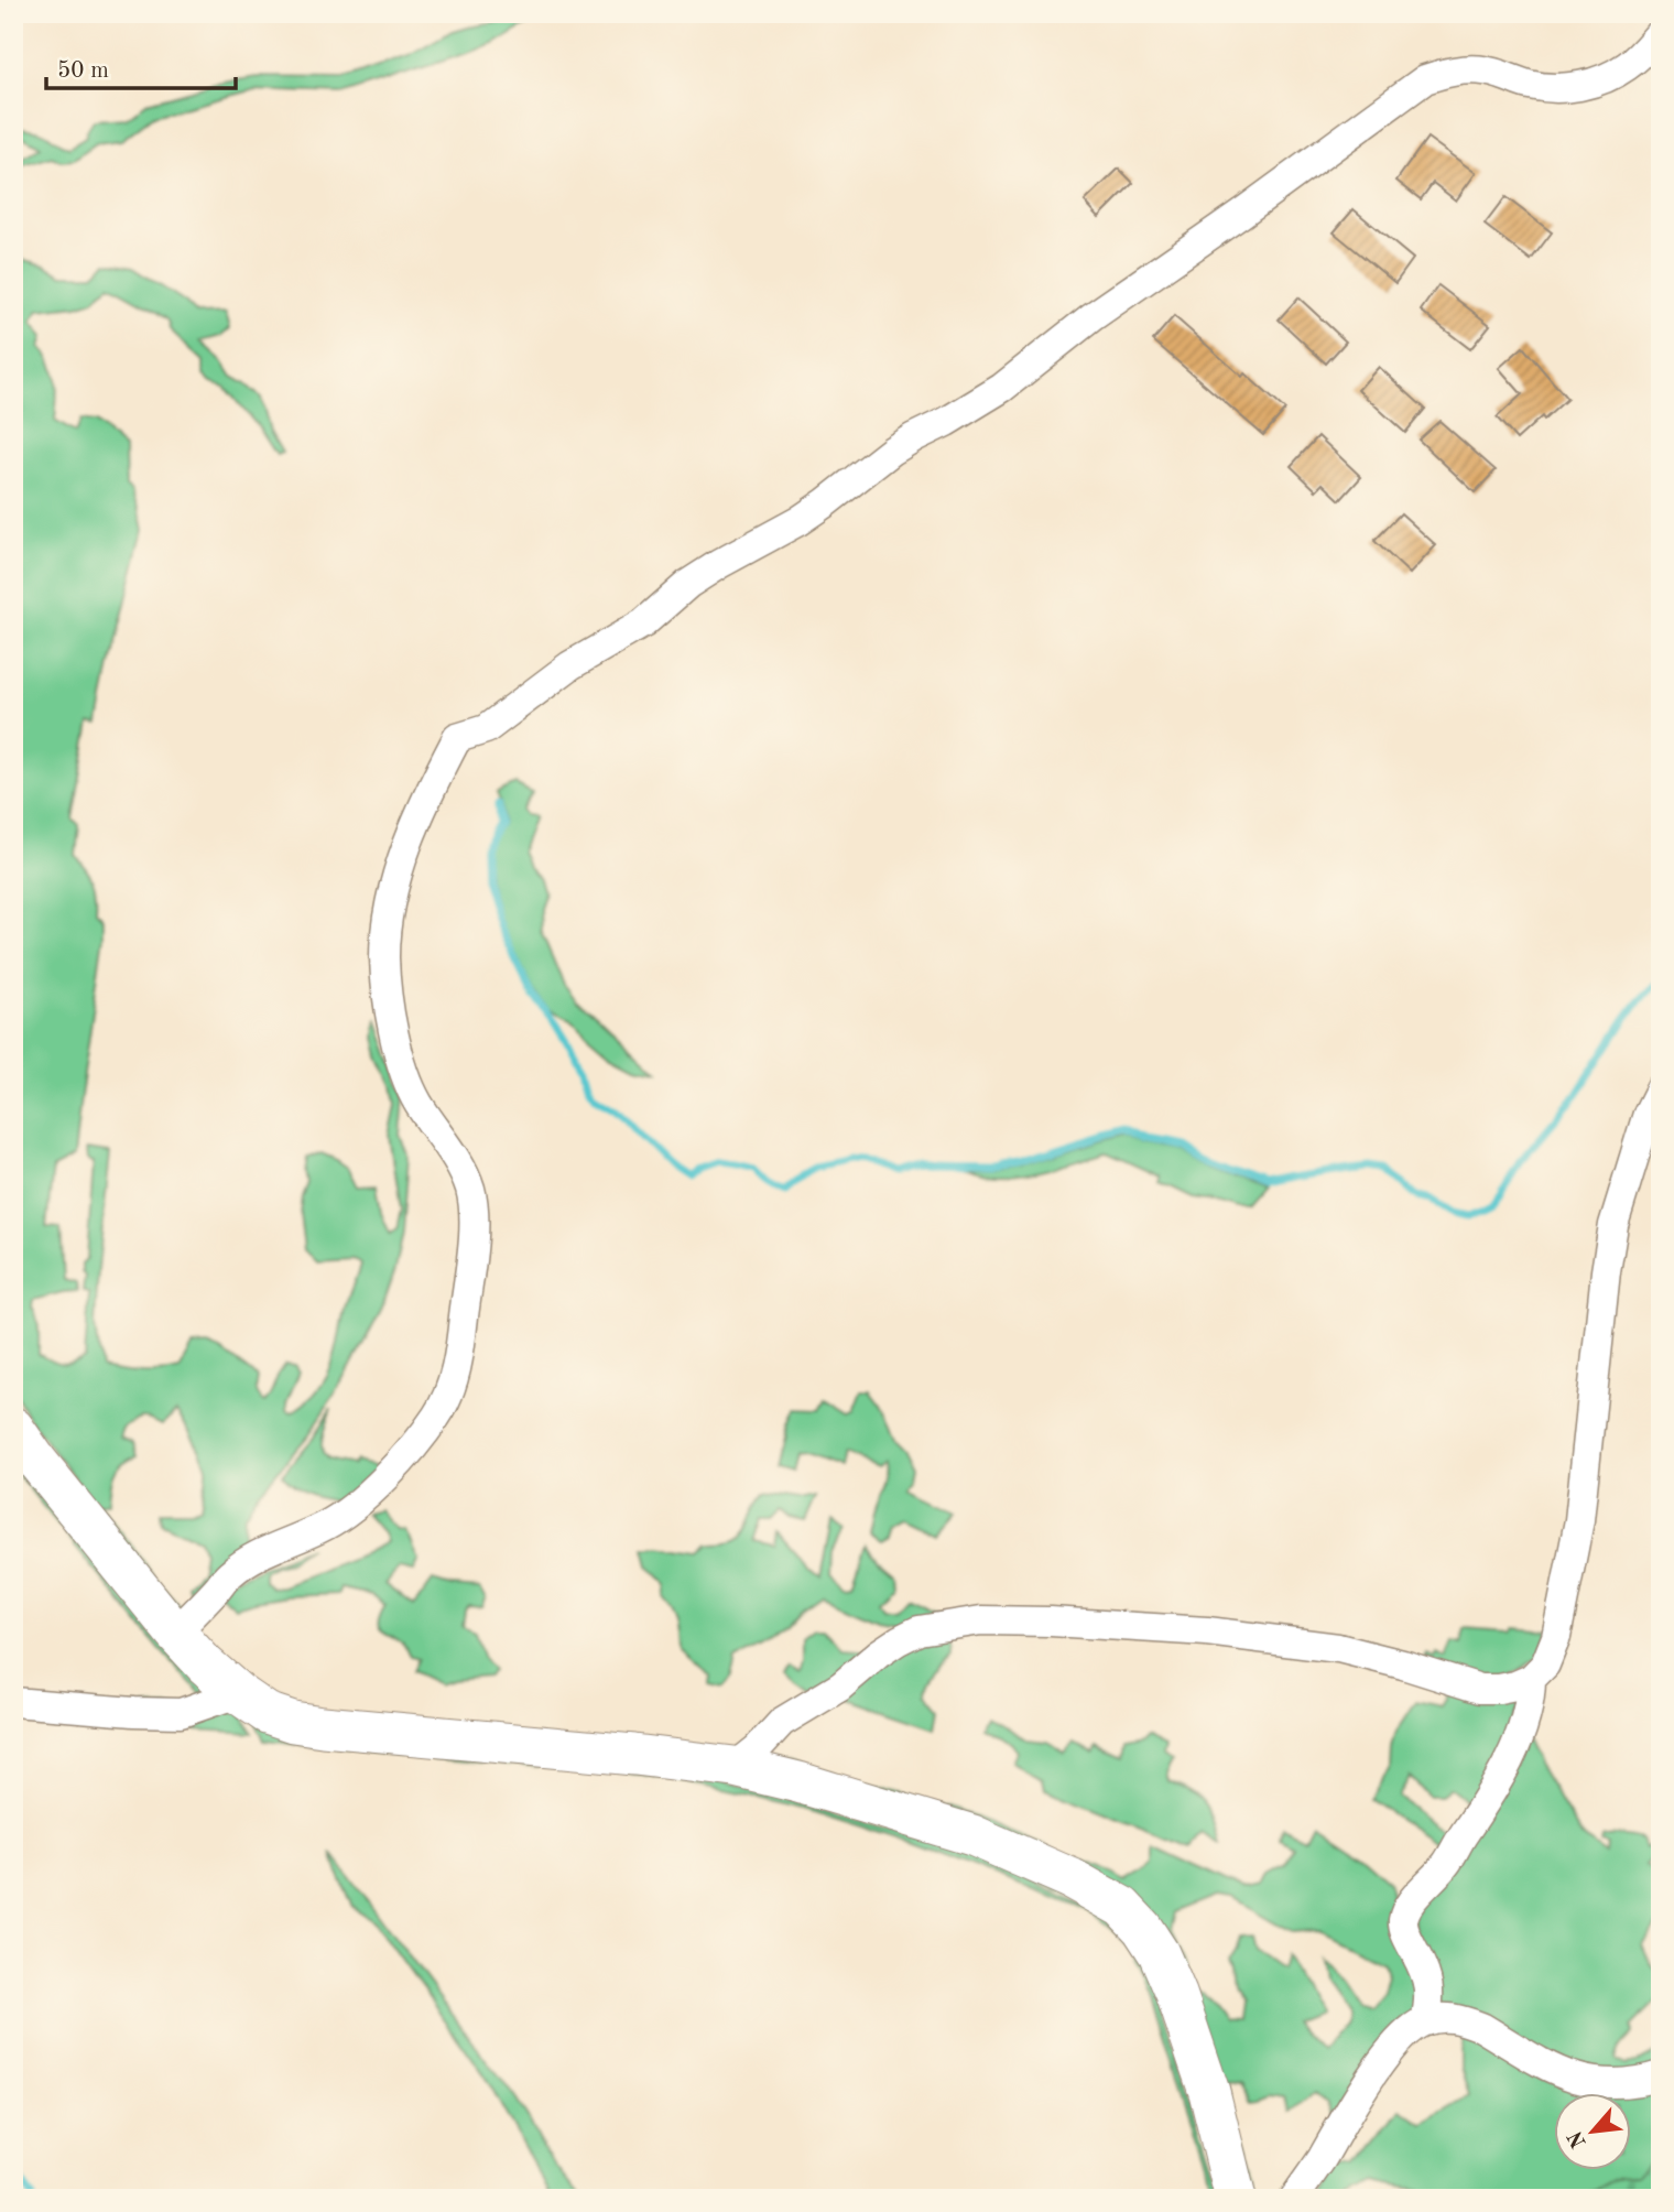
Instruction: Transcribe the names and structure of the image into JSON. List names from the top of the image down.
{
  "scale_bar": "50 m",
  "north": "bottom left"
}
